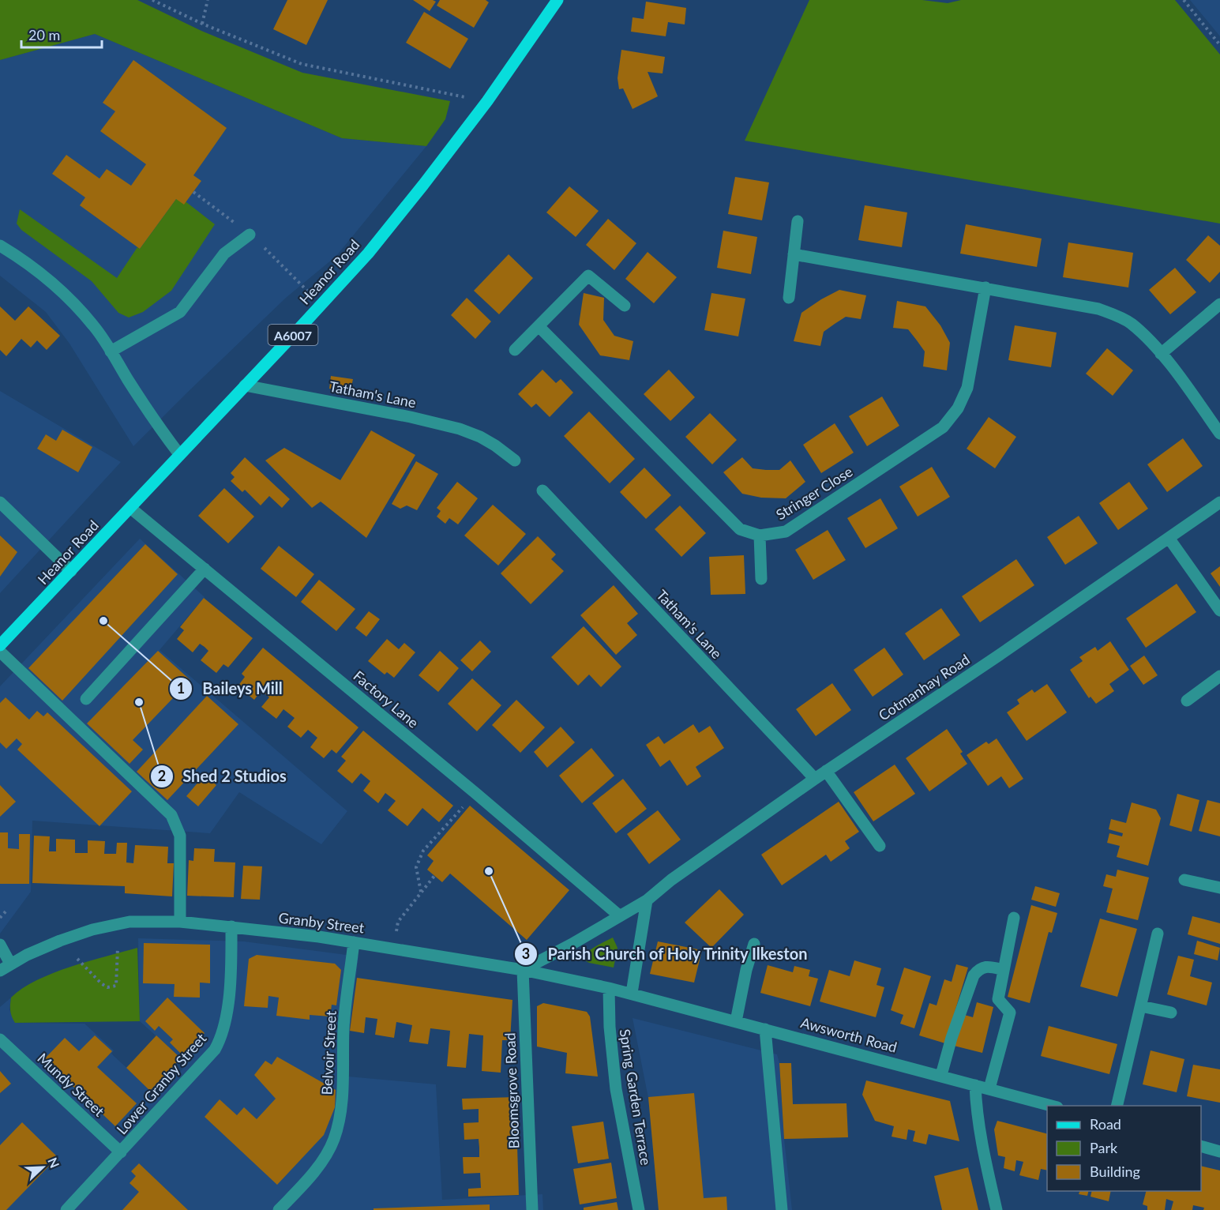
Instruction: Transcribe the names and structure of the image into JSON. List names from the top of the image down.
{
  "streets": {
    "main road": ["Heanor Road", "A6007"],
    "street": [
      "Tatham's Lane",
      "Stringer Close",
      "Cotmanhay Road",
      "Factory Lane",
      "Granby Street",
      "Awsworth Road",
      "Belvoir Street",
      "Lower Granby Street",
      "Mundy Street",
      "Bloomsgrove Road",
      "Spring Garden Terrace"
    ]
  },
  "crossings": [
    ["Heanor Road", "Tatham's Lane"],
    ["Heanor Road", "Factory Lane"],
    ["Tatham's Lane", "Cotmanhay Road"],
    ["Cotmanhay Road", "Factory Lane"],
    ["Cotmanhay Road", "Granby Street"],
    ["Cotmanhay Road", "Bloomsgrove Road"],
    ["Granby Street", "Awsworth Road"],
    ["Granby Street", "Belvoir Street"],
    ["Granby Street", "Lower Granby Street"],
    ["Granby Street", "Bloomsgrove Road"],
    ["Granby Street", "Spring Garden Terrace"],
    ["Lower Granby Street", "Mundy Street"]
  ],
  "places": ["Baileys Mill", "Shed 2 Studios", "Parish Church of Holy Trinity Ilkeston"],
  "legend": ["Road", "Park", "Building"],
  "scale_bar": "20 m",
  "north": "top right"
}
